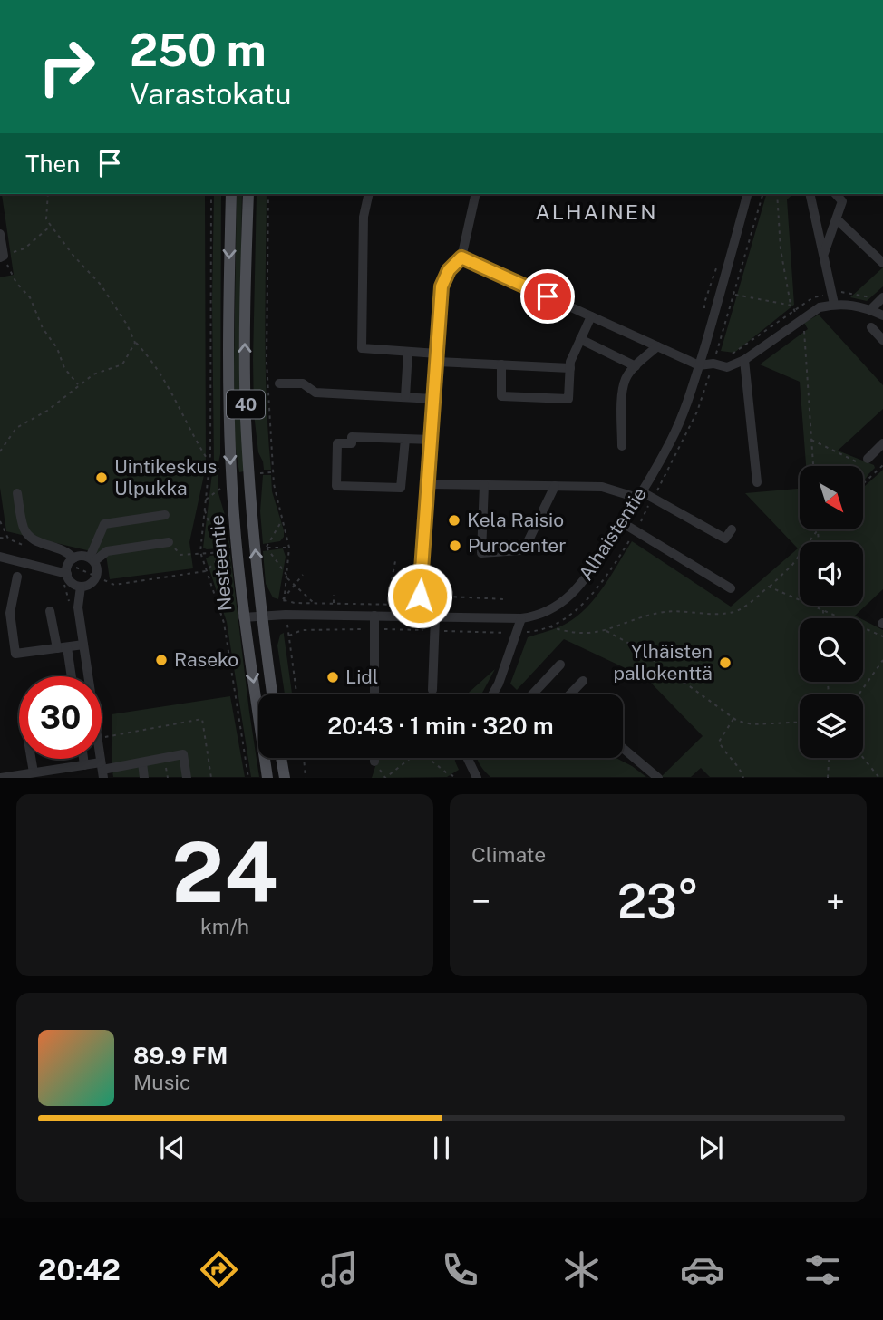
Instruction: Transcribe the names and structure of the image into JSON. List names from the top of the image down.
{
  "streets": {
    "main road": ["40", "Nesteentie"],
    "street": ["Alhaistentie"]
  },
  "crossings": [
    ["Alhaistentie", "Nesteentie"]
  ],
  "districts": ["ALHAINEN"],
  "places": [
    "Uintikeskus Ulpukka",
    "Kela Raisio",
    "Purocenter",
    "Raseko",
    "Ylhäisten pallokenttä",
    "Lidl"
  ],
  "north": "bottom right",
  "page": {
    "turn": ["250 m", "Varastokatu"],
    "then": "Then",
    "limit": "30",
    "trip": "20:43 · 1 min · 320 m",
    "tile": [
      ["24", "km/h"],
      "Climate"
    ],
    "heat": ["−", "23°", "+"],
    "song": ["89.9 FM", "Music"],
    "tabs": "20:42"
  }
}
